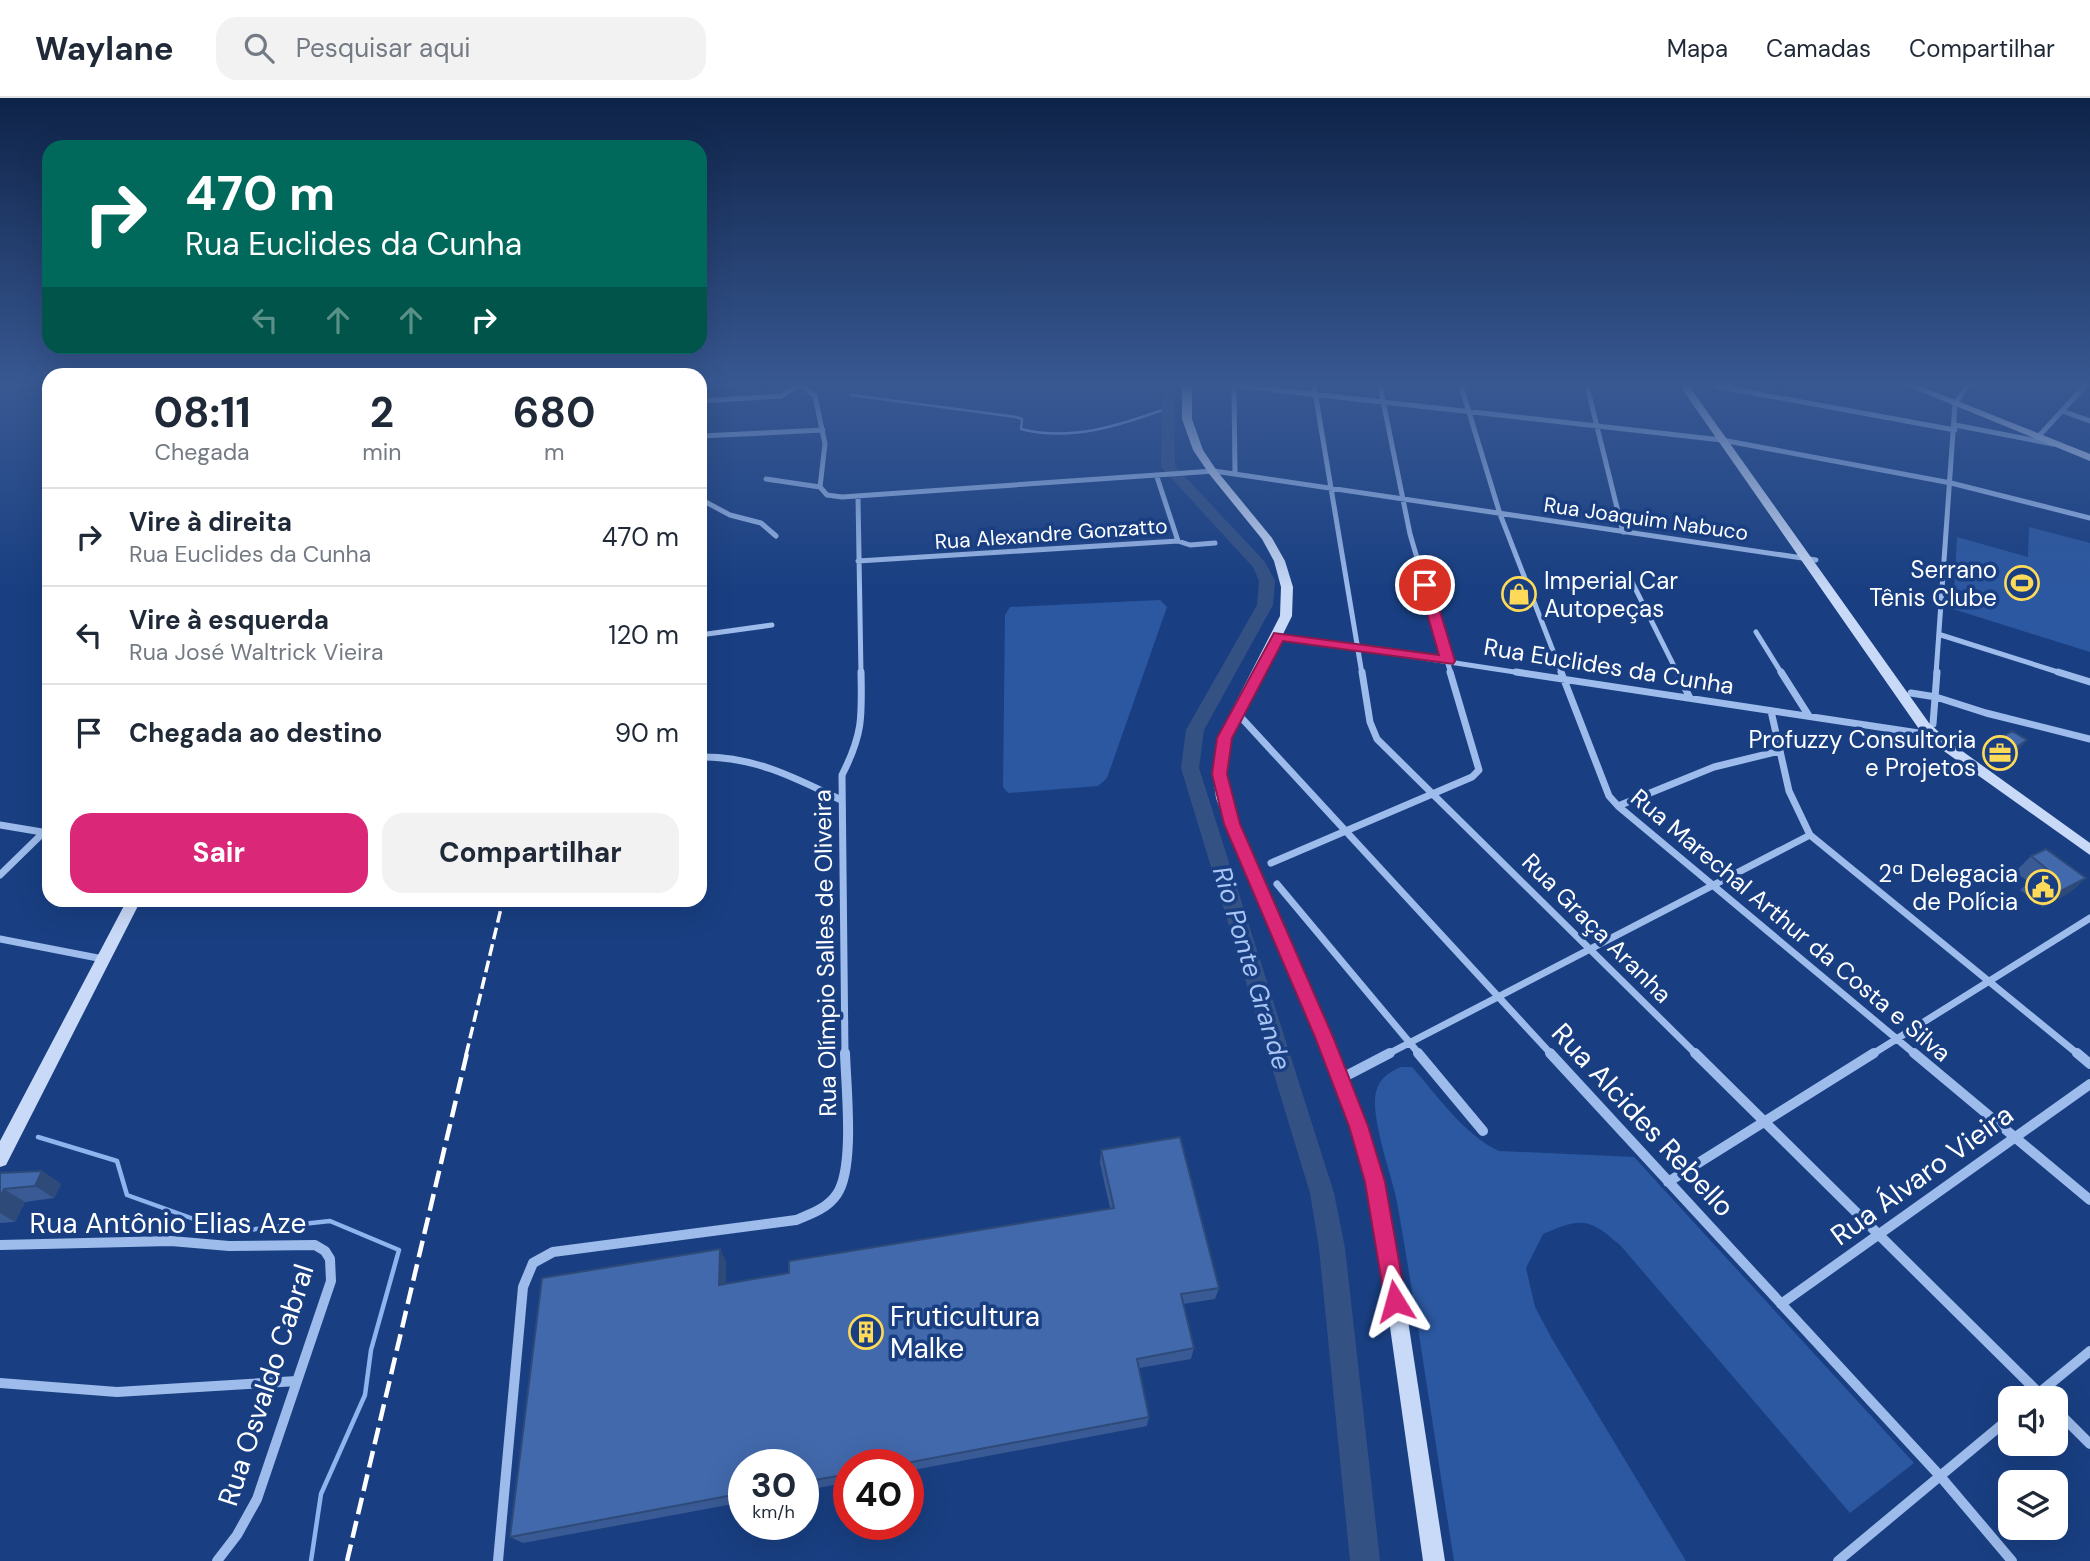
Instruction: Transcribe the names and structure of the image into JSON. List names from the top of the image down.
{
  "streets": {
    "street": [
      "Rua Joaquim Nabuco",
      "Rua Alexandre Gonzatto",
      "Rua Euclides da Cunha",
      "Rua Marechal Arthur da Costa e Silva",
      "Rua Graça Aranha",
      "Rua Olímpio Salles de Oliveira",
      "Rua Alcides Rebello",
      "Rua Álvaro Vieira",
      "Rua Antônio Elias Aze",
      "Rua Osvaldo Cabral"
    ]
  },
  "crossings": [
    ["Rua Joaquim Nabuco", "Rua Alexandre Gonzatto"],
    ["Rua Joaquim Nabuco", "Rua Marechal Arthur da Costa e Silva"],
    ["Rua Joaquim Nabuco", "Rua Graça Aranha"],
    ["Rua Joaquim Nabuco", "Rua Olímpio Salles de Oliveira"],
    ["Rua Alexandre Gonzatto", "Rua Olímpio Salles de Oliveira"],
    ["Rua Euclides da Cunha", "Rua Marechal Arthur da Costa e Silva"],
    ["Rua Euclides da Cunha", "Rua Graça Aranha"],
    ["Rua Marechal Arthur da Costa e Silva", "Rua Álvaro Vieira"],
    ["Rua Graça Aranha", "Rua Álvaro Vieira"],
    ["Rua Alcides Rebello", "Rua Álvaro Vieira"],
    ["Rua Antônio Elias Aze", "Rua Osvaldo Cabral"]
  ],
  "water": ["Rio Ponte Grande"],
  "places": {
    "sports": ["Serrano Tênis Clube"],
    "shop": ["Imperial Car Autopeças"],
    "office": ["Profuzzy Consultoria e Projetos"],
    "public building": ["2ª Delegacia de Polícia"],
    "building": ["Fruticultura Malke"]
  },
  "page": {
    "header": "Waylane",
    "search": "Pesquisar aqui",
    "nav": ["Mapa", "Camadas", "Compartilhar"],
    "turn": ["470 m", "Rua Euclides da Cunha"],
    "eta": [
      "08:11",
      "Chegada",
      "2",
      "min",
      "680",
      "m"
    ],
    "list": [
      {
        "name": "Vire à direita",
        "note": "Rua Euclides da Cunha",
        "value": "470 m"
      },
      {
        "name": "Vire à esquerda",
        "note": "Rua José Waltrick Vieira",
        "value": "120 m"
      },
      {
        "name": "Chegada ao destino",
        "value": "90 m"
      }
    ],
    "buttons": ["Sair", "Compartilhar"],
    "speed": "30 km/h",
    "limit": "40"
  }
}
